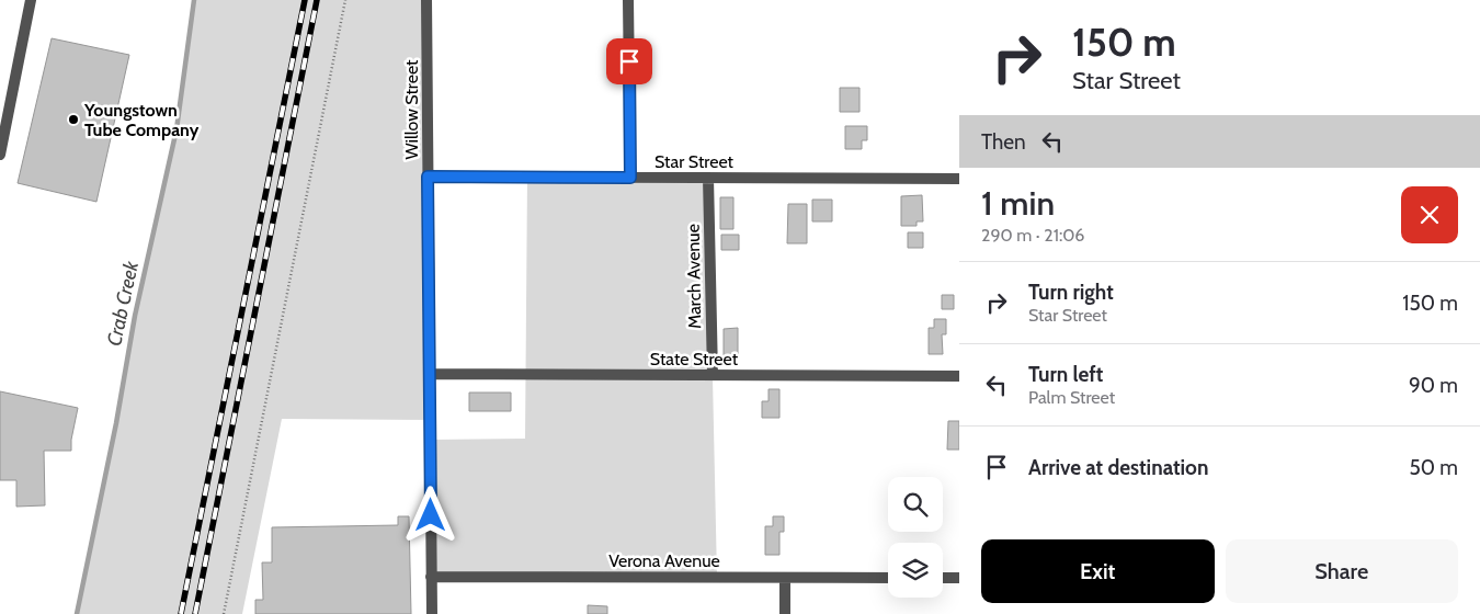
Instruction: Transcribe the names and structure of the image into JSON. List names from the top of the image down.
{
  "streets": {
    "street": [
      "Willow Street",
      "Star Street",
      "March Avenue",
      "State Street",
      "Verona Avenue"
    ]
  },
  "crossings": [
    ["Willow Street", "Star Street"],
    ["Willow Street", "State Street"],
    ["Willow Street", "Verona Avenue"],
    ["Star Street", "March Avenue"],
    ["March Avenue", "State Street"]
  ],
  "water": ["Crab Creek"],
  "places": ["Youngstown Tube Company"],
  "page": {
    "turn": ["150 m", "Star Street"],
    "then": "Then",
    "heading": ["1 min", "290 m · 21:06"],
    "list": [
      {
        "name": "Turn right",
        "note": "Star Street",
        "value": "150 m"
      },
      {
        "name": "Turn left",
        "note": "Palm Street",
        "value": "90 m"
      },
      {
        "name": "Arrive at destination",
        "value": "50 m"
      }
    ],
    "buttons": ["Exit", "Share"]
  }
}
